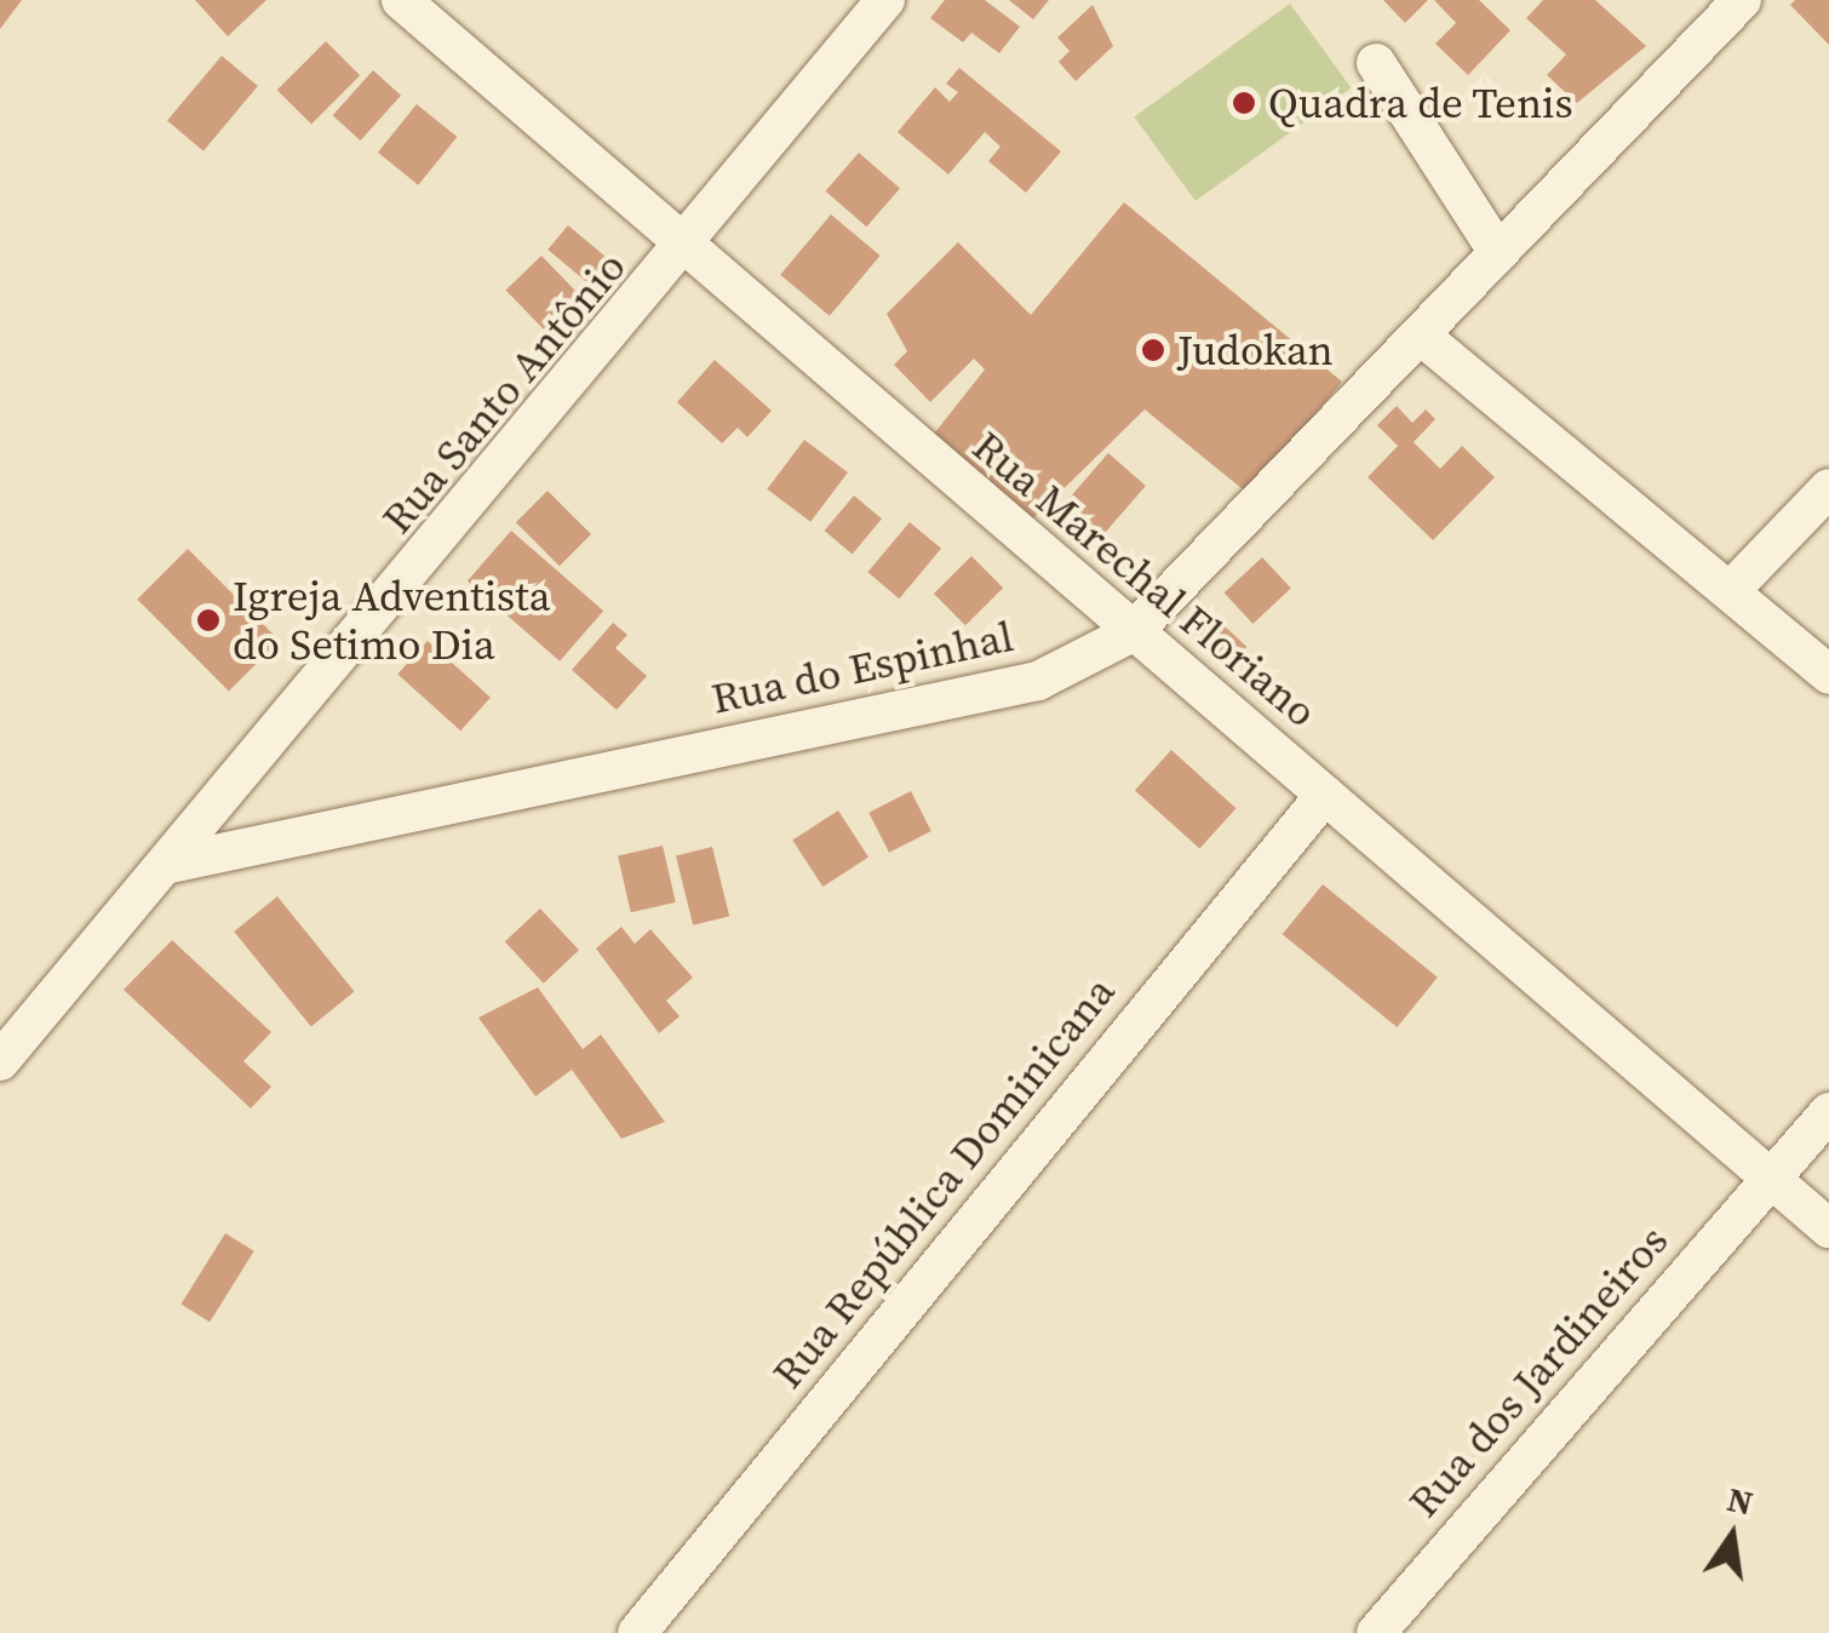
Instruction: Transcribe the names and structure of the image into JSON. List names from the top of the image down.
{
  "streets": {
    "street": [
      "Rua Santo Antônio",
      "Rua Marechal Floriano",
      "Rua do Espinhal",
      "Rua República Dominicana",
      "Rua dos Jardineiros"
    ]
  },
  "crossings": [
    ["Rua Santo Antônio", "Rua Marechal Floriano"],
    ["Rua Santo Antônio", "Rua do Espinhal"],
    ["Rua Marechal Floriano", "Rua do Espinhal"],
    ["Rua Marechal Floriano", "Rua República Dominicana"],
    ["Rua Marechal Floriano", "Rua dos Jardineiros"]
  ],
  "places": ["Quadra de Tenis", "Judokan", "Igreja Adventista do Setimo Dia"],
  "north": "top"
}
